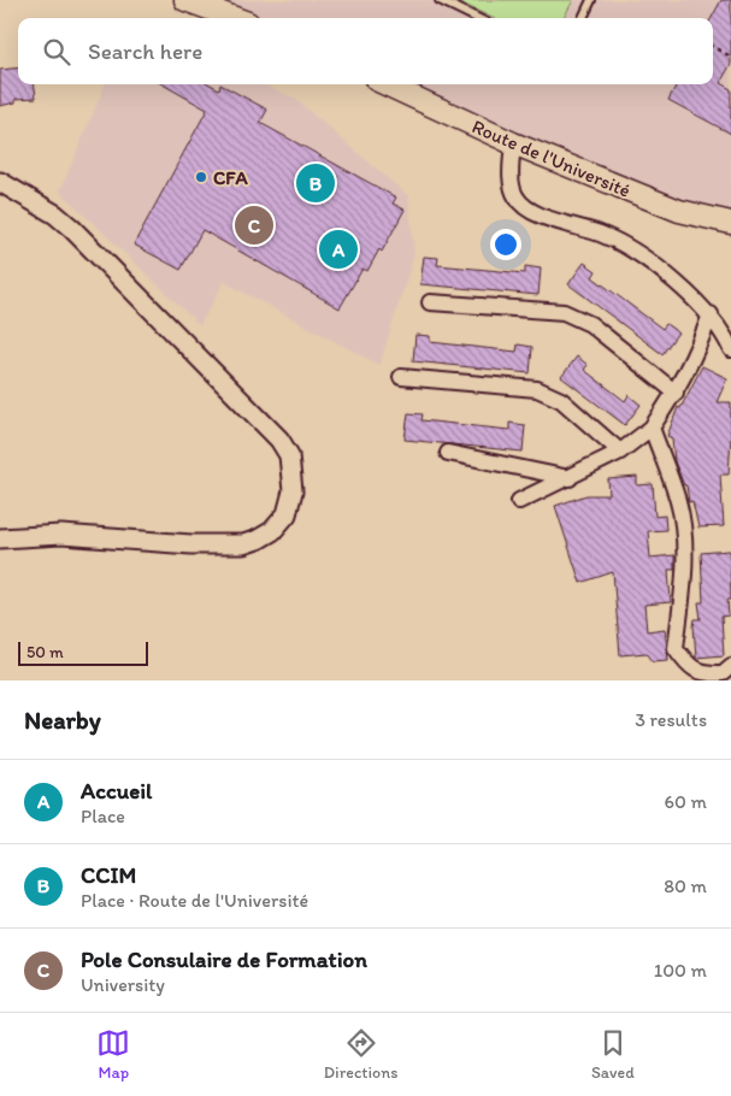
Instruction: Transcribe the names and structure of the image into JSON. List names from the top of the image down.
{
  "streets": {
    "main road": ["Route de l'Université"]
  },
  "places": ["CFA"],
  "scale_bar": "50 m",
  "page": {
    "search": "Search here",
    "pins": ["B", "C", "A"],
    "scale": "50 m",
    "heading": ["Nearby", "3 results"],
    "list": [
      {
        "mark": "A",
        "name": "Accueil",
        "note": "Place",
        "value": "60 m"
      },
      {
        "mark": "B",
        "name": "CCIM",
        "note": "Place · Route de l'Université",
        "value": "80 m"
      },
      {
        "mark": "C",
        "name": "Pole Consulaire de Formation",
        "note": "University",
        "value": "100 m"
      }
    ],
    "nav": ["Map", "Directions", "Saved"]
  }
}
